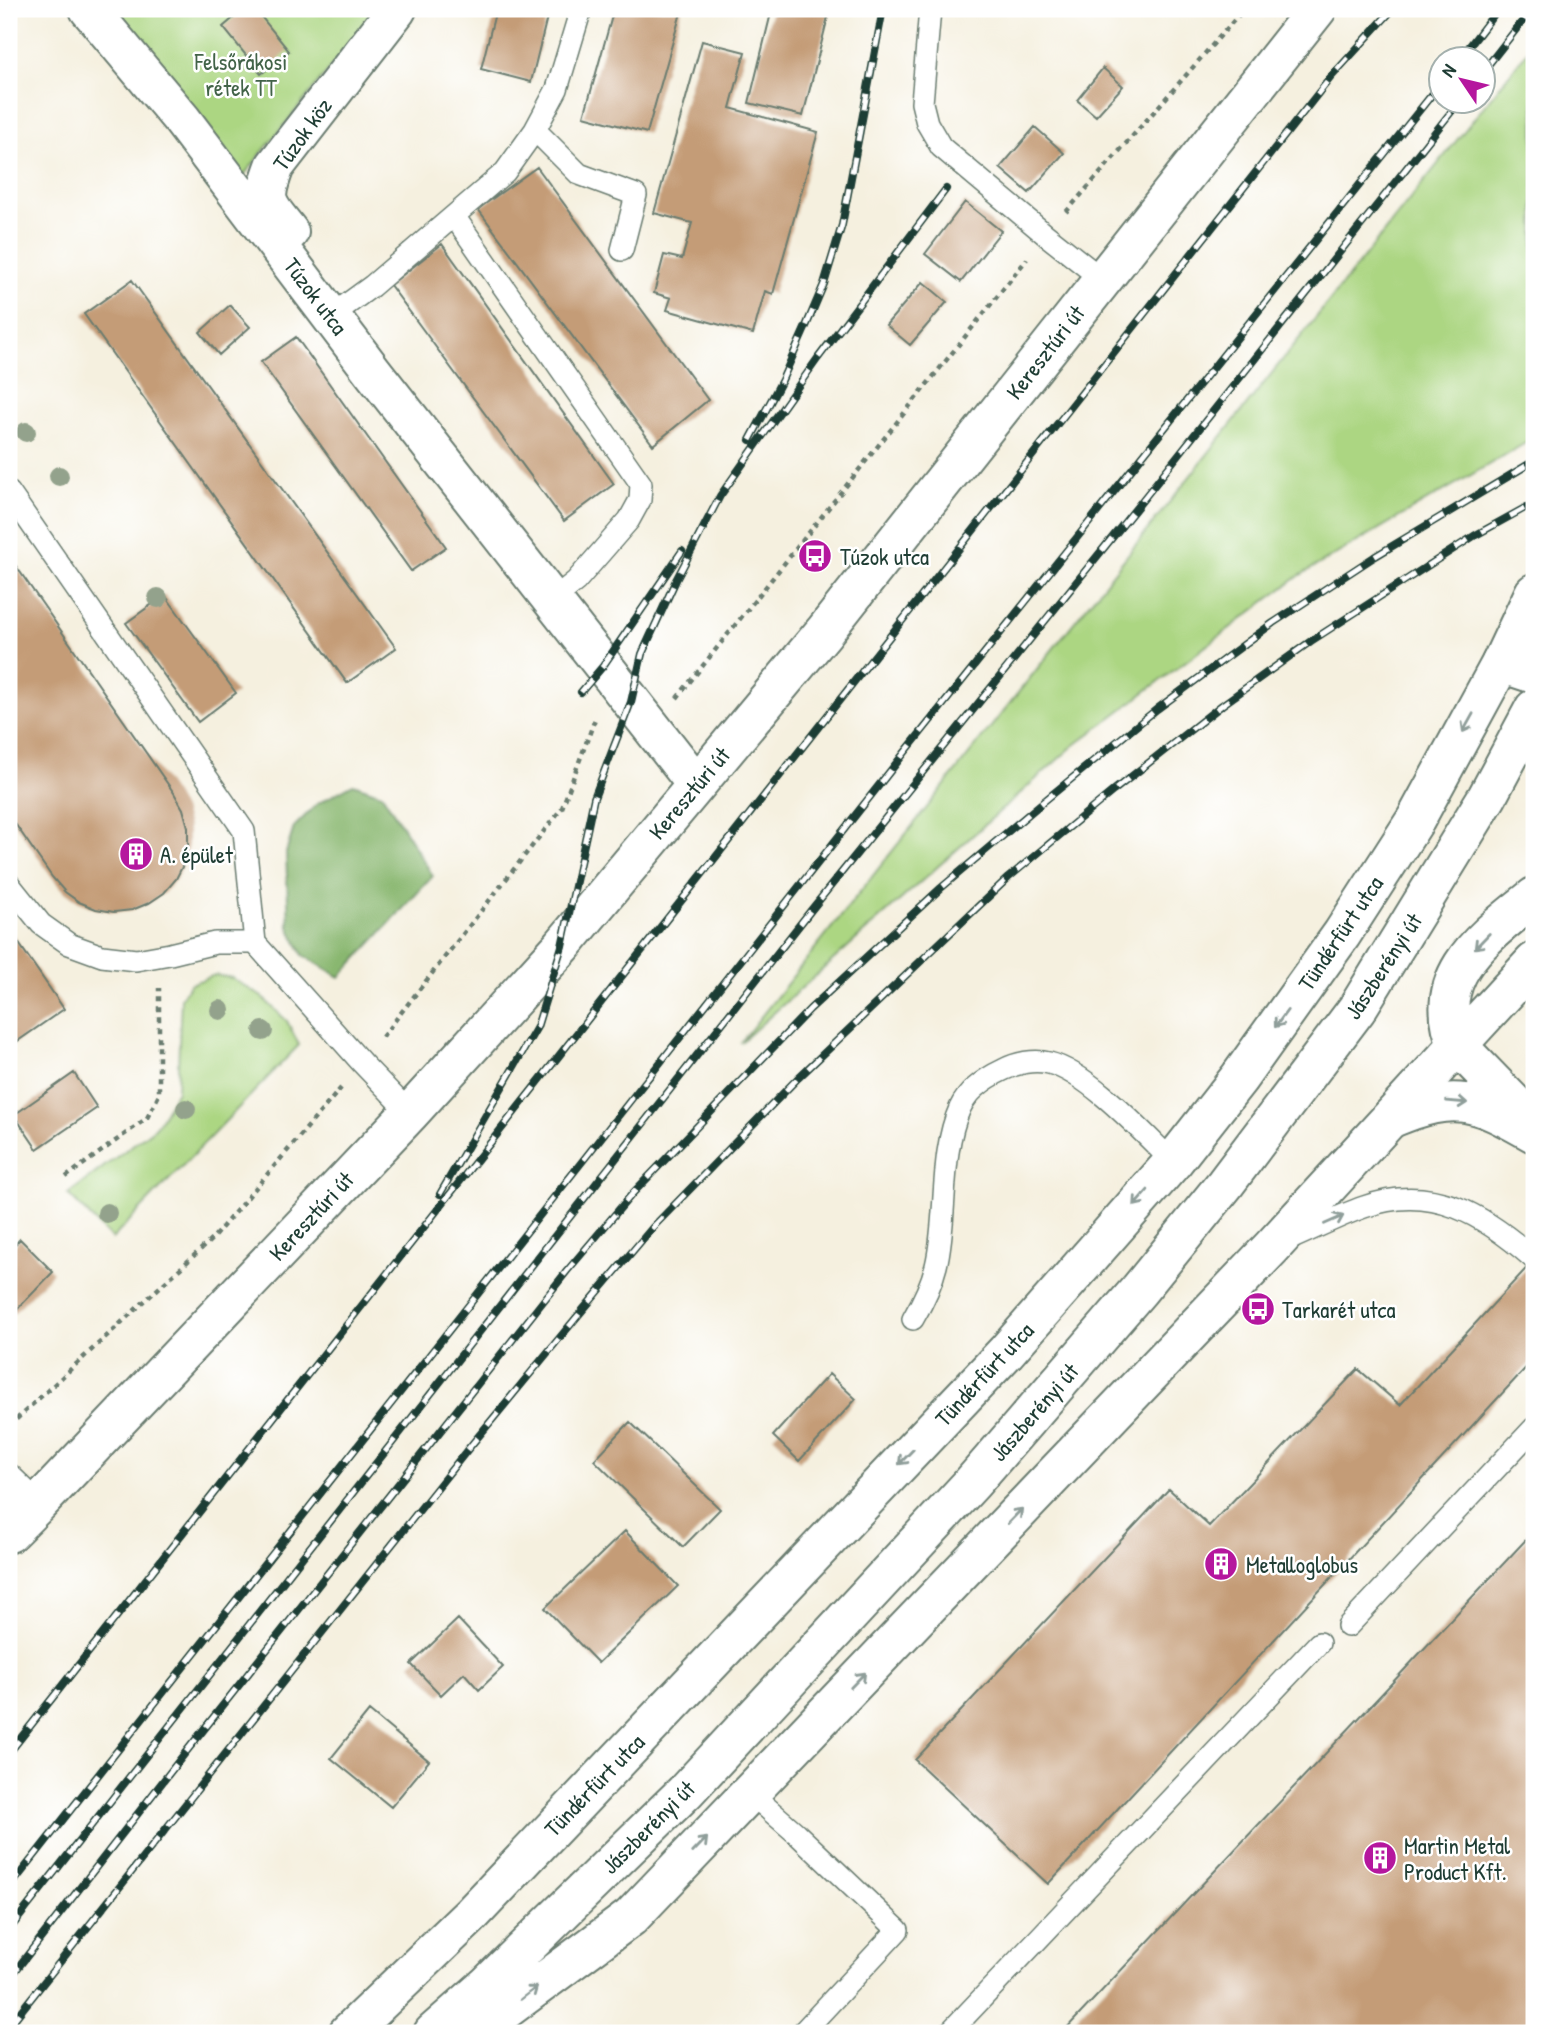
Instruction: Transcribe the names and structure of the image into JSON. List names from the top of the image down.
{
  "streets": {
    "street": [
      "Túzok köz",
      "Túzok utca",
      "Keresztúri út",
      "Tündérfürt utca",
      "Jászberényi út"
    ]
  },
  "crossings": [
    ["Túzok köz", "Túzok utca"],
    ["Túzok utca", "Keresztúri út"]
  ],
  "parks": ["Felsőrákosi rétek TT"],
  "places": {
    "bus stop": ["Túzok utca", "Tarkarét utca"],
    "building": ["A. épület", "Metalloglobus", "Martin Metal Product Kft."]
  },
  "north": "top left"
}
